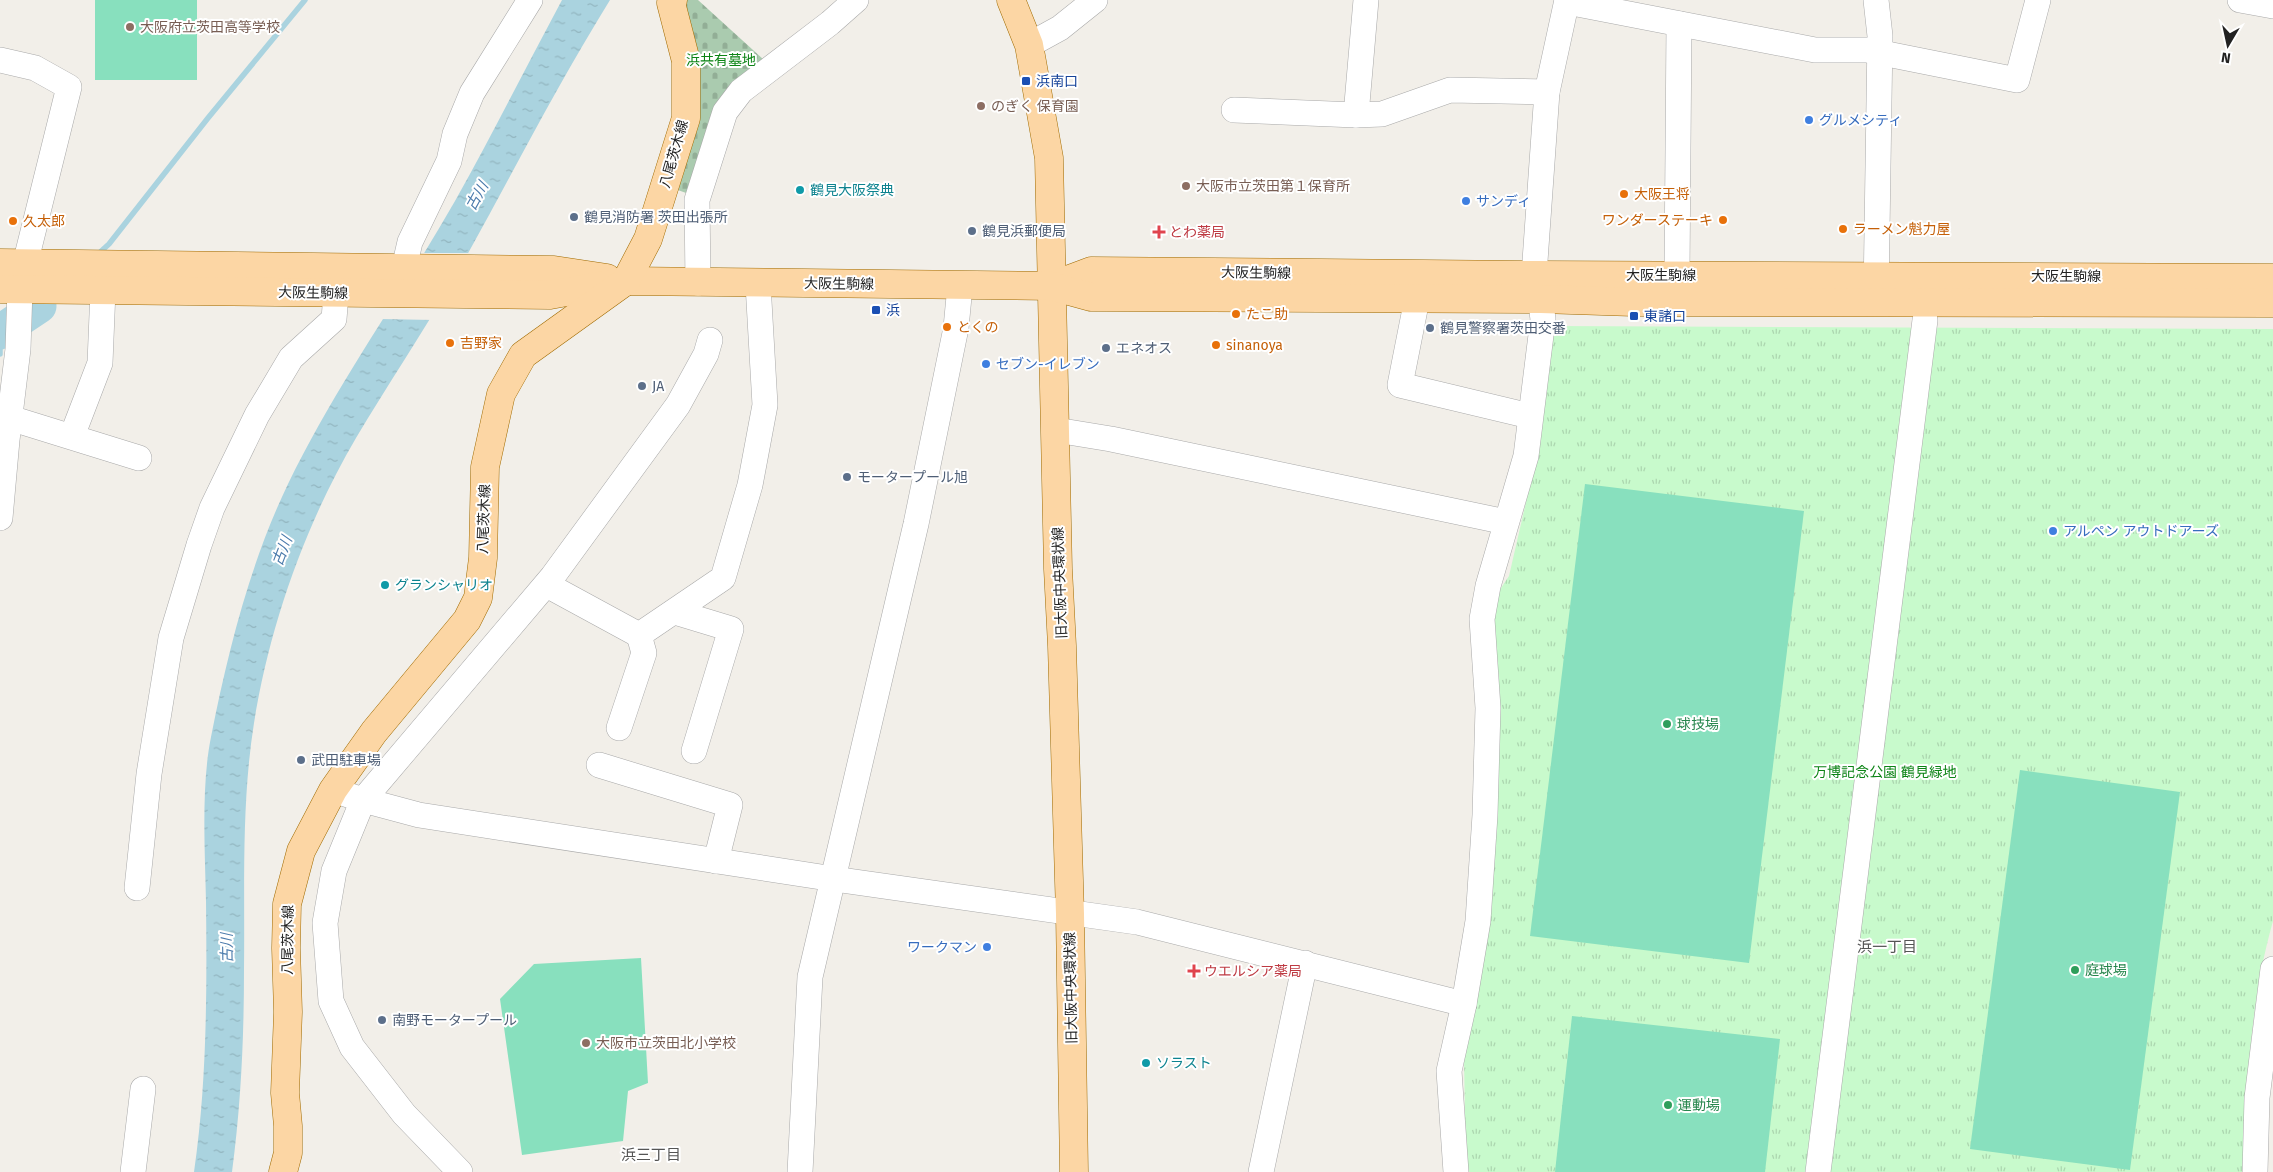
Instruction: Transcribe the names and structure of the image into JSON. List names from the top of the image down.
{
  "streets": {
    "main road": ["八尾茨木線", "大阪生駒線", "旧大阪中央環状線"]
  },
  "crossings": [
    ["八尾茨木線", "大阪生駒線"],
    ["大阪生駒線", "旧大阪中央環状線"]
  ],
  "districts": ["浜一丁目", "浜三丁目"],
  "water": ["古川"],
  "parks": ["浜共有墓地", "万博記念公園 鶴見緑地"],
  "places": {
    "other": [
      "大阪府立茨田高等学校",
      "のぎく 保育園",
      "グルメシティ",
      "大阪市立茨田第１保育所",
      "鶴見大阪祭典",
      "大阪王将",
      "サンディ",
      "鶴見消防署 茨田出張所",
      "ワンダーステーキ",
      "久太郎",
      "ラーメン魁力屋",
      "鶴見浜郵便局",
      "たこ助",
      "とくの",
      "鶴見警察署茨田交番",
      "吉野家",
      "sinanoya",
      "エネオス",
      "セブン-イレブン",
      "JA",
      "モータープール旭",
      "アルペン アウトドアーズ",
      "グランシャリオ",
      "球技場",
      "武田駐車場",
      "ワークマン",
      "庭球場",
      "南野モータープール",
      "大阪市立茨田北小学校",
      "ソラスト",
      "運動場"
    ],
    "transit": ["浜南口", "浜", "東諸口"],
    "health": ["とわ薬局", "ウエルシア薬局"]
  },
  "north": "bottom"
}
